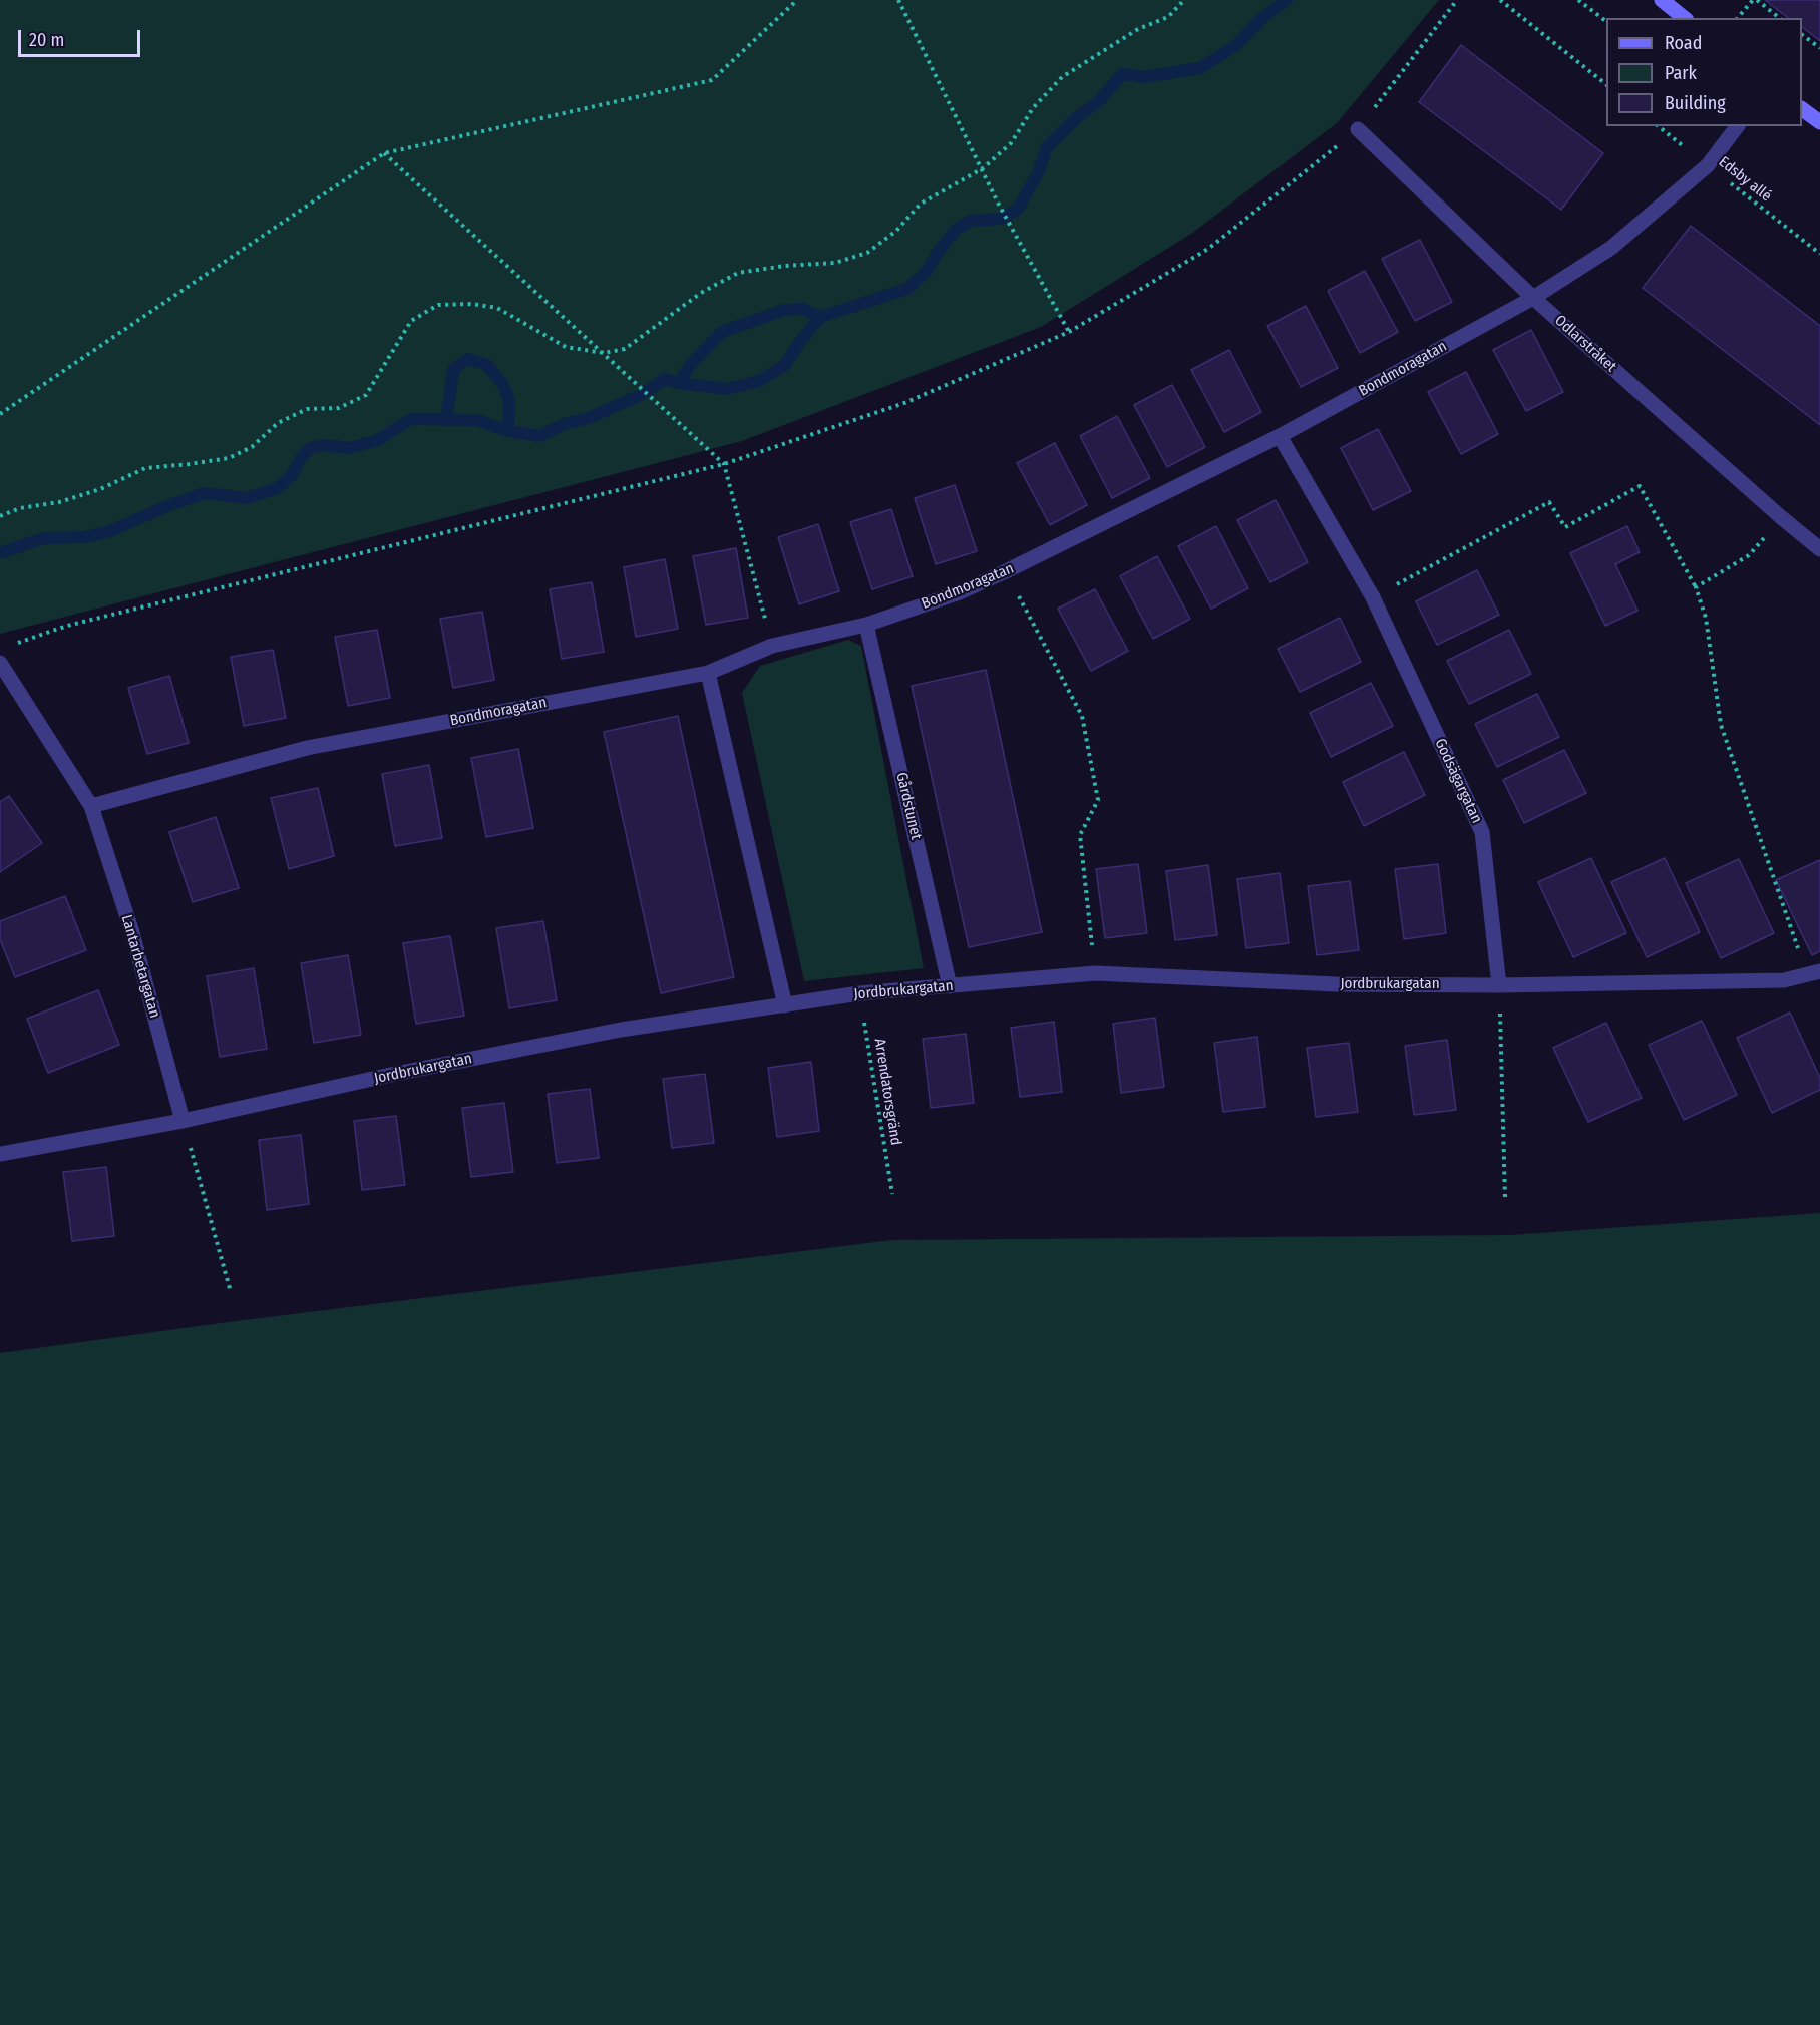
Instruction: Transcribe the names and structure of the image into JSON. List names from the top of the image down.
{
  "streets": {
    "street": [
      "Odlarstråket",
      "Bondmoragatan",
      "Godsägargatan",
      "Gårdstunet",
      "Lantarbetargatan",
      "Jordbrukargatan"
    ],
    "path": ["Edsby allé", "Arrendatorsgränd"]
  },
  "crossings": [
    ["Edsby allé", "Bondmoragatan"],
    ["Odlarstråket", "Bondmoragatan"],
    ["Bondmoragatan", "Godsägargatan"],
    ["Bondmoragatan", "Gårdstunet"],
    ["Bondmoragatan", "Lantarbetargatan"],
    ["Godsägargatan", "Jordbrukargatan"],
    ["Gårdstunet", "Jordbrukargatan"],
    ["Lantarbetargatan", "Jordbrukargatan"],
    ["Jordbrukargatan", "Arrendatorsgränd"]
  ],
  "legend": ["Road", "Park", "Building"],
  "scale_bar": "20 m"
}
